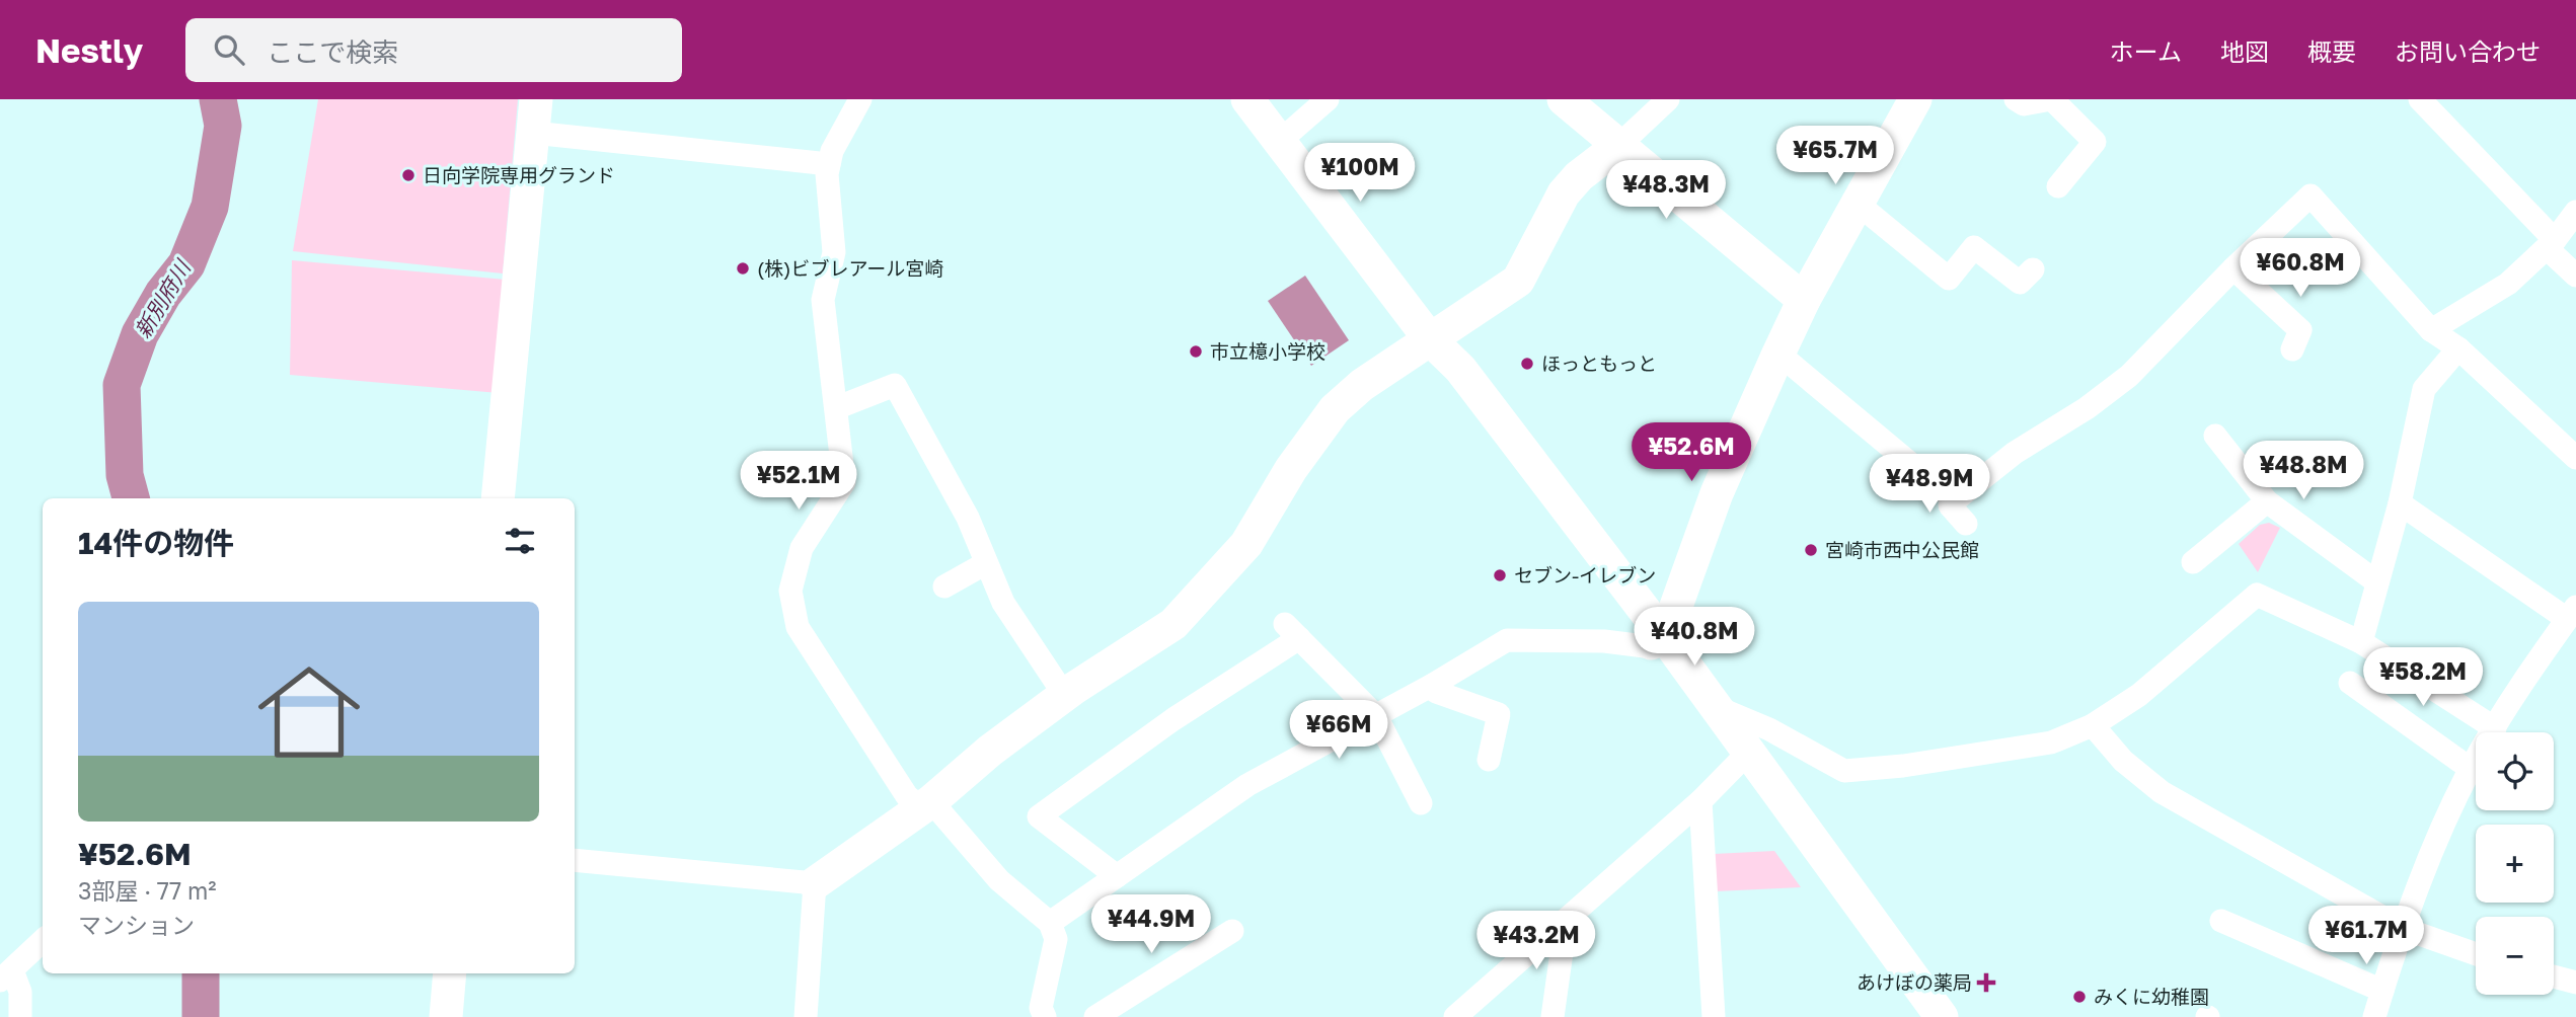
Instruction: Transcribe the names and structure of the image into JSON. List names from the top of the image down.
{
  "water": ["新別府川"],
  "places": {
    "other": [
      "日向学院専用グランド",
      "(株)ビブレアール宮崎",
      "市立檍小学校",
      "ほっともっと",
      "宮崎市西中公民館",
      "セブン-イレブン",
      "みくに幼稚園"
    ],
    "health": ["あけぼの薬局"]
  },
  "page": {
    "header": "Nestly",
    "search": "ここで検索",
    "nav": [
      "ホーム",
      "地図",
      "概要",
      "お問い合わせ"
    ],
    "price": [
      "¥65.7M",
      "¥100M",
      "¥48.3M",
      "¥60.8M",
      "¥52.6M",
      "¥48.8M",
      "¥52.1M",
      "¥48.9M",
      "¥40.8M",
      "¥58.2M",
      "¥66M",
      "¥44.9M",
      "¥61.7M",
      "¥43.2M"
    ],
    "heading": "14件の物件",
    "list": [
      {
        "name": "¥52.6M",
        "note": "3部屋 · 77 m² · マンション"
      }
    ],
    "map_buttons": ["+", "−"]
  }
}
